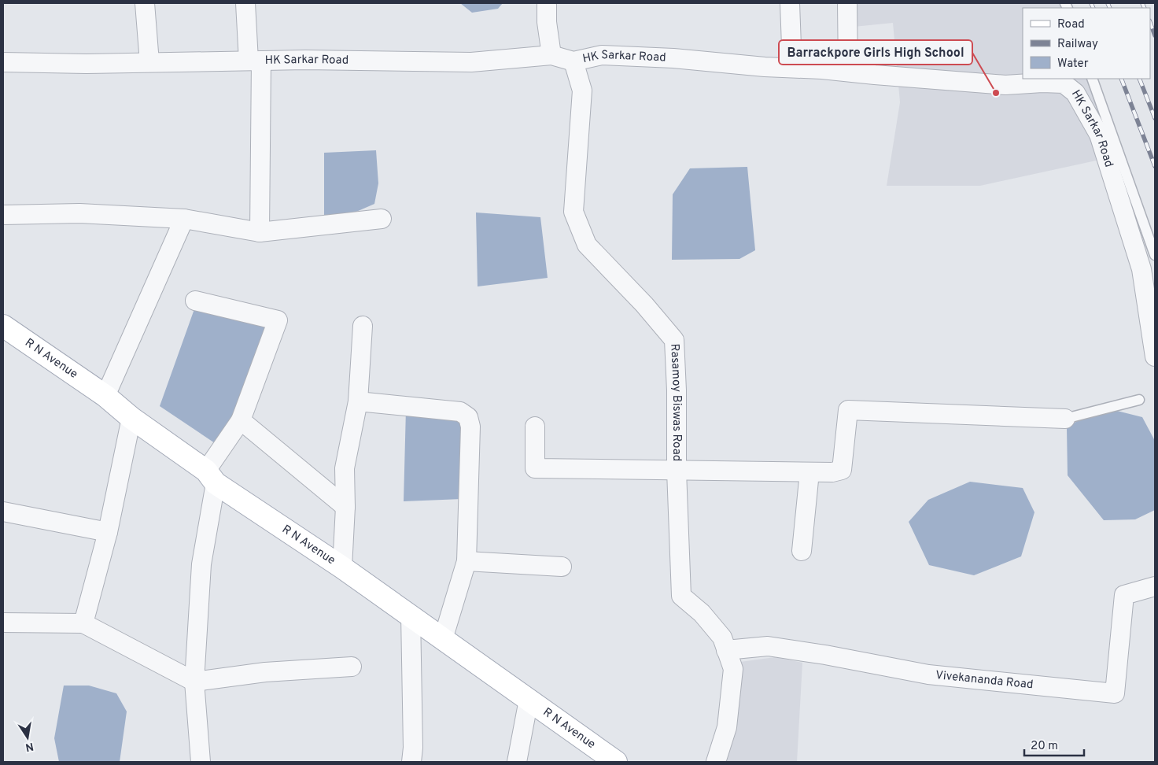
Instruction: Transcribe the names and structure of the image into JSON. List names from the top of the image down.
{
  "streets": {
    "main road": ["R N Avenue"],
    "street": ["HK Sarkar Road", "Rasamoy Biswas Road", "Vivekananda Road"]
  },
  "crossings": [
    ["HK Sarkar Road", "Rasamoy Biswas Road"],
    ["Rasamoy Biswas Road", "Vivekananda Road"]
  ],
  "places": ["Barrackpore Girls High School"],
  "legend": ["Road", "Railway", "Water"],
  "scale_bar": "20 m",
  "north": "bottom"
}
